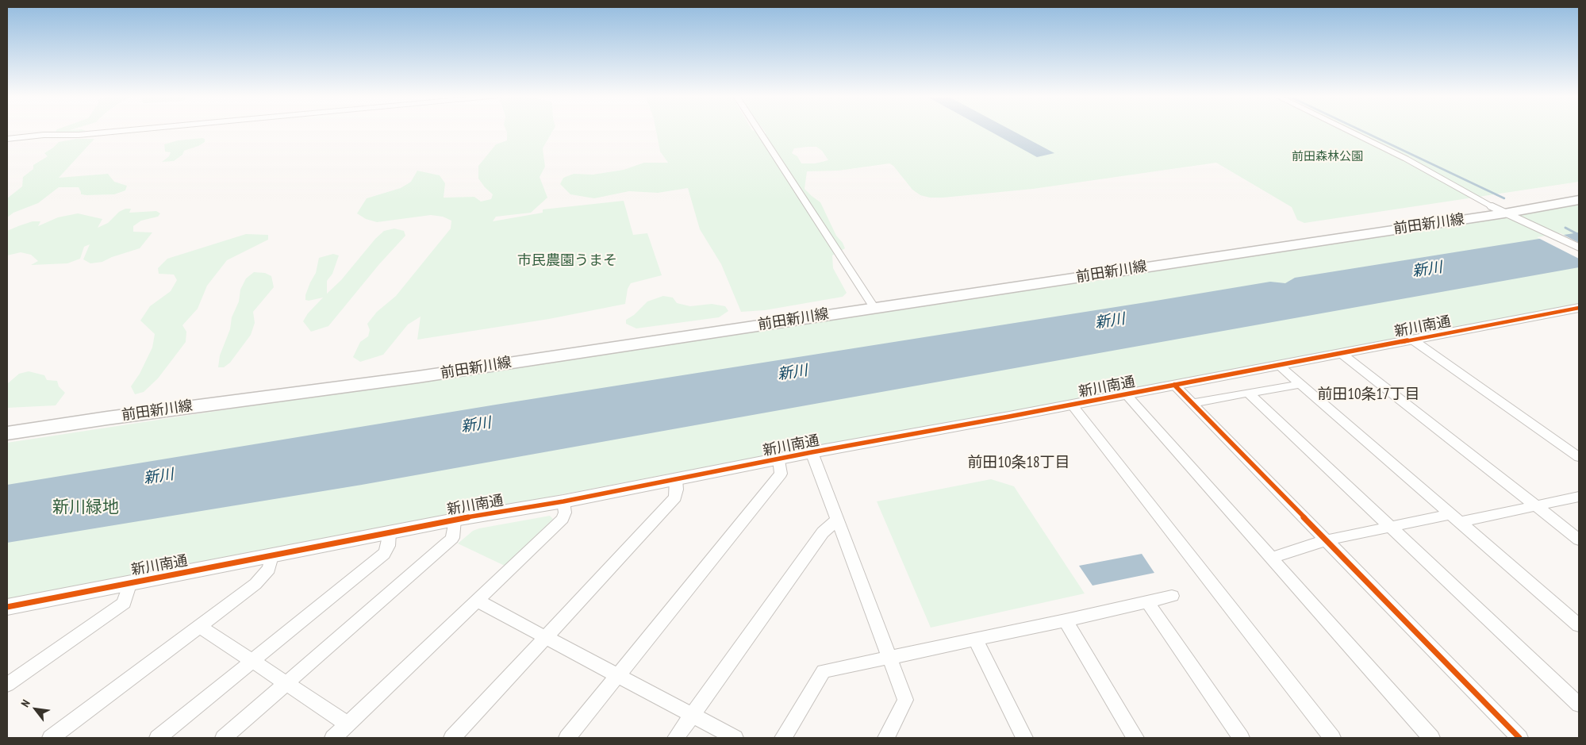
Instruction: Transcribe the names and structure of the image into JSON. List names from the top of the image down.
{
  "streets": {
    "main road": ["前田新川線"],
    "street": ["新川南通"]
  },
  "districts": ["前田10条17丁目", "前田10条18丁目"],
  "water": ["新川"],
  "parks": ["前田森林公園", "市民農園うまそ", "新川緑地"],
  "north": "top left"
}
